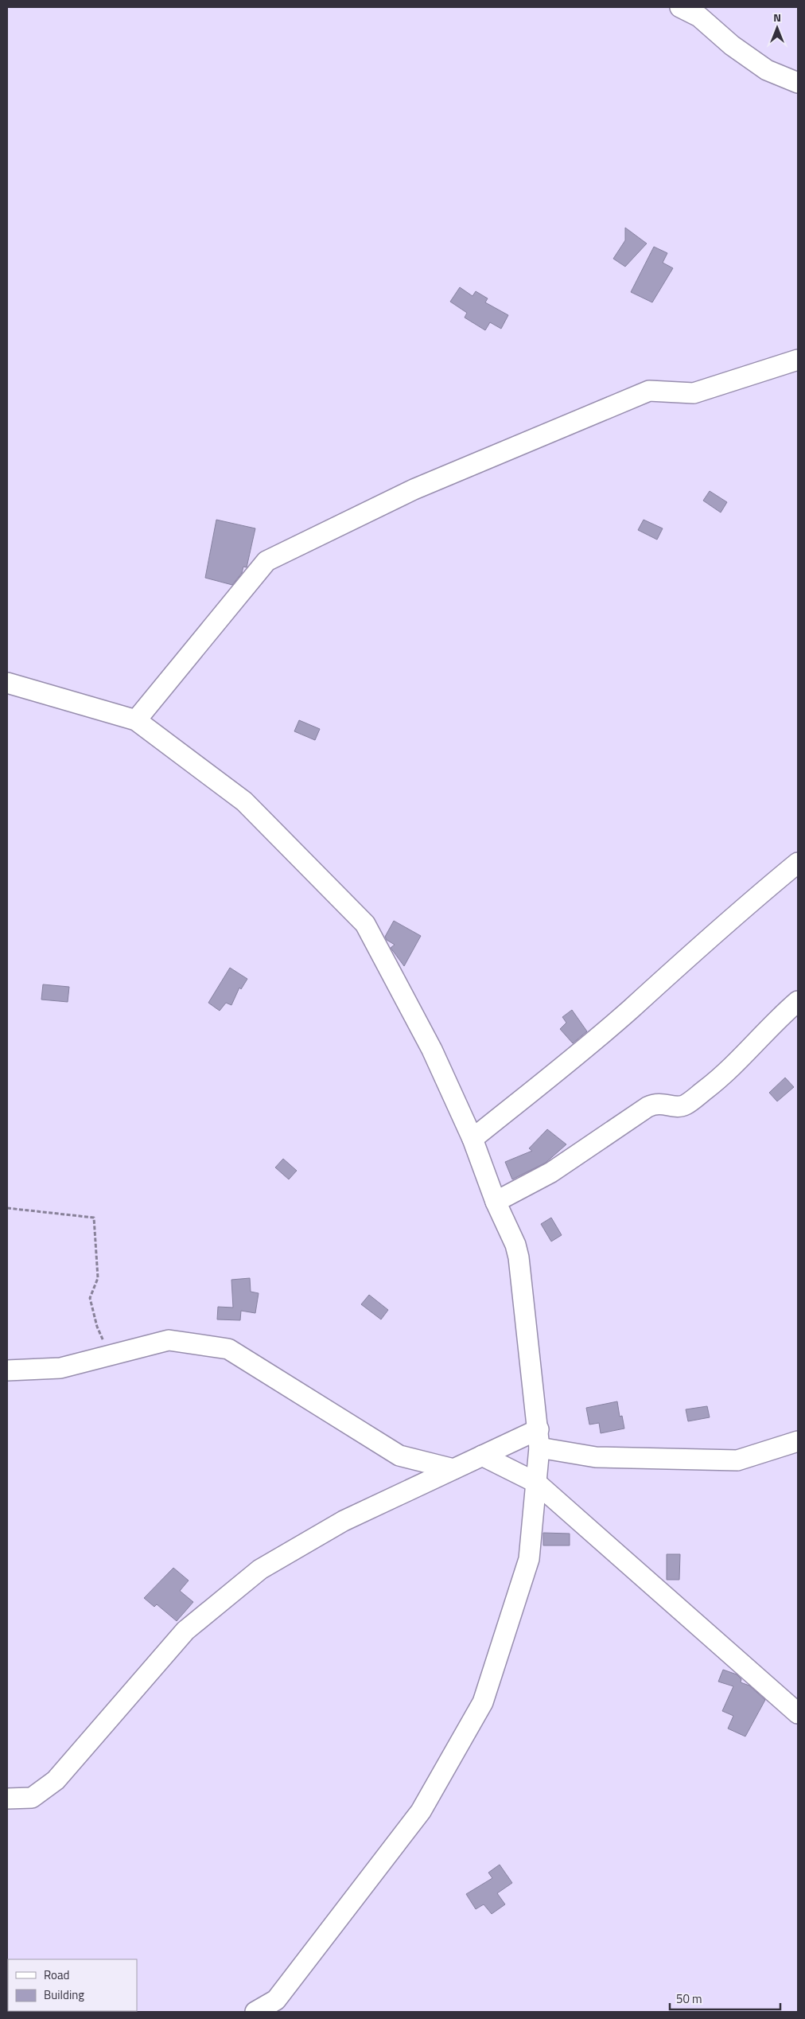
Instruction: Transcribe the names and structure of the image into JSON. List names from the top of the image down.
{
  "legend": ["Road", "Building"],
  "scale_bar": "50 m",
  "north": "top"
}
